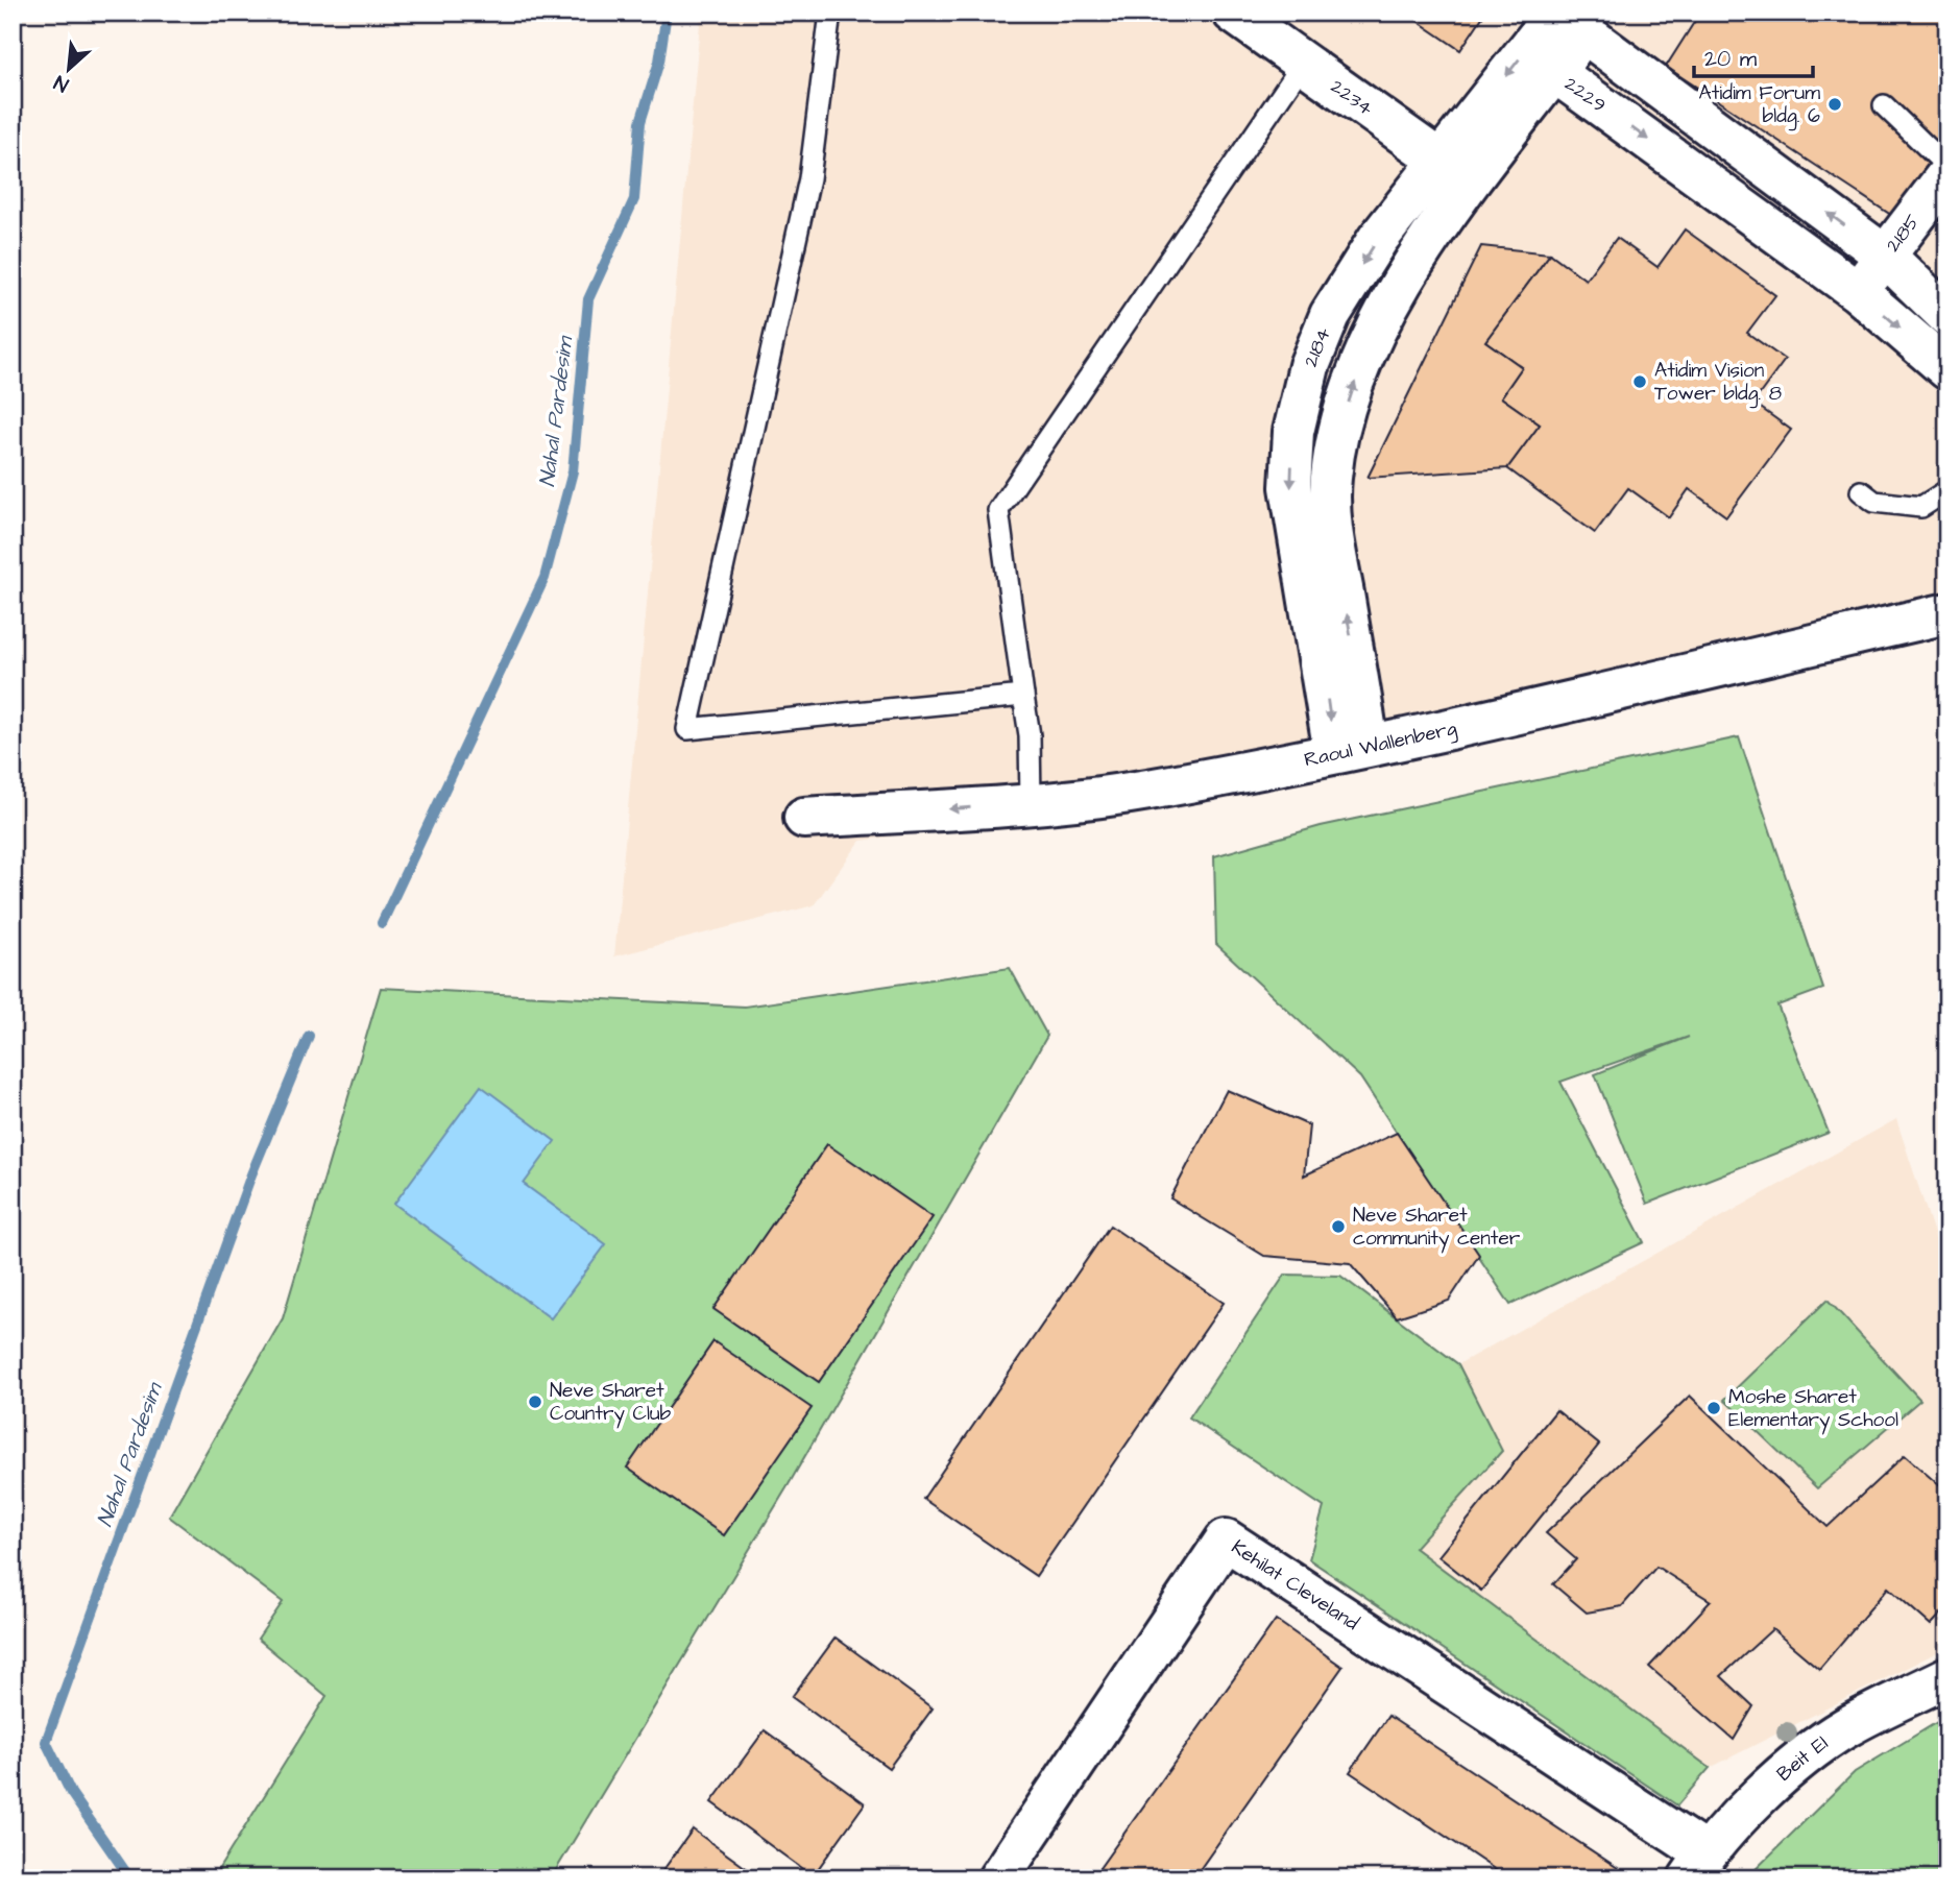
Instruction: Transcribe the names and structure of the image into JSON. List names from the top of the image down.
{
  "streets": {
    "street": [
      "2229",
      "2234",
      "2185",
      "2184",
      "Raoul Wallenberg",
      "Kehilat Cleveland",
      "Beit El"
    ]
  },
  "crossings": [
    ["2229", "2185"],
    ["2234", "2184"],
    ["2184", "Raoul Wallenberg"],
    ["Kehilat Cleveland", "Beit El"]
  ],
  "water": ["Nahal Pardesim"],
  "places": [
    "Atidim Forum bldg. 6",
    "Atidim Vision Tower bldg. 8",
    "Neve Sharet community center",
    "Neve Sharet Country Club",
    "Moshe Sharet Elementary School"
  ],
  "scale_bar": "20 m",
  "north": "bottom left"
}
